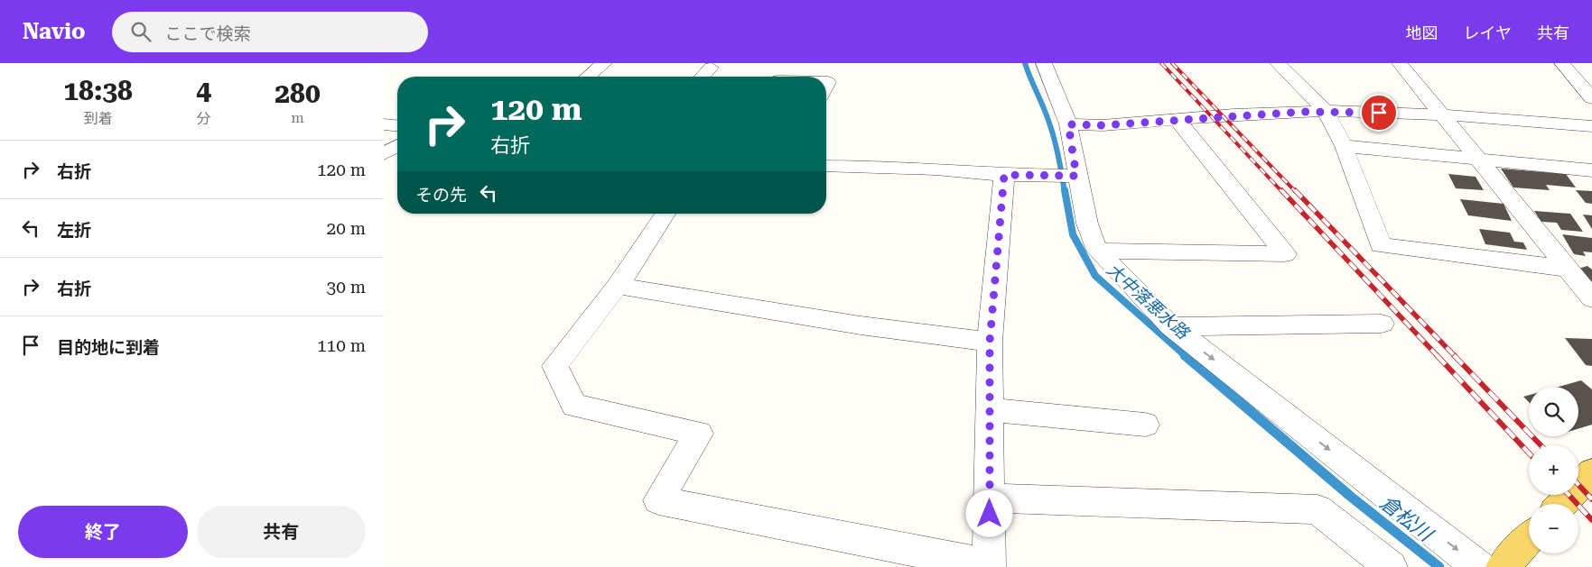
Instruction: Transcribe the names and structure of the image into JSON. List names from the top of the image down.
{
  "water": ["大中落悪水路", "倉松川"],
  "page": {
    "header": "Navio",
    "search": "ここで検索",
    "nav": ["地図", "レイヤ", "共有"],
    "eta": [
      "18:38",
      "到着",
      "4",
      "分",
      "280",
      "m"
    ],
    "turn": ["120 m", "右折"],
    "list": [
      {
        "name": "右折",
        "value": "120 m"
      },
      {
        "name": "左折",
        "value": "20 m"
      },
      {
        "name": "右折",
        "value": "30 m"
      },
      {
        "name": "目的地に到着",
        "value": "110 m"
      }
    ],
    "then": "その先",
    "map_buttons": ["+", "−"],
    "buttons": ["終了", "共有"]
  }
}
